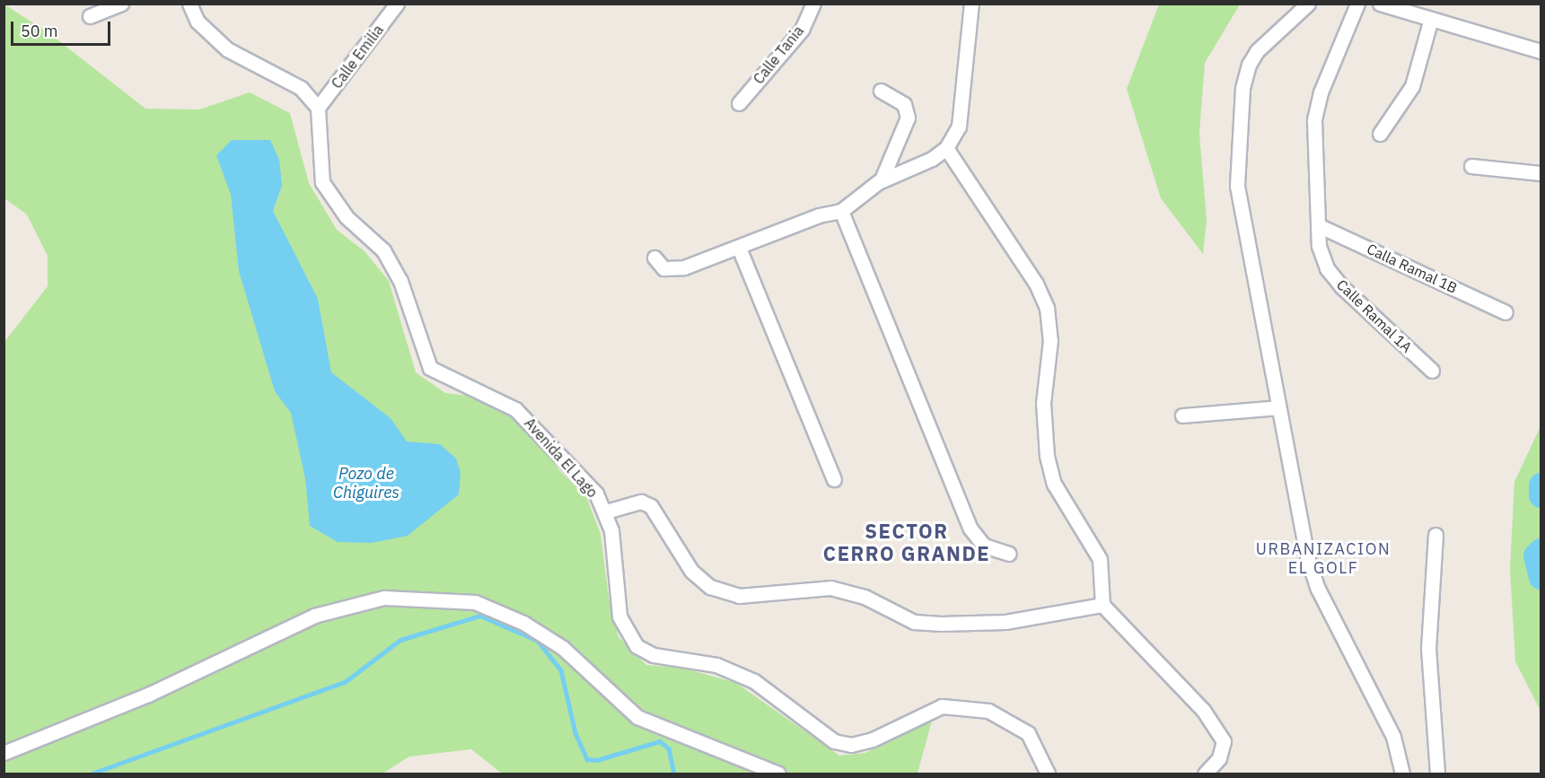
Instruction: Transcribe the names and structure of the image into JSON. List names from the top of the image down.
{
  "streets": {
    "street": [
      "Calle Tania",
      "Calle Emilia",
      "Calla Ramal 1B",
      "Calle Ramal 1A",
      "Avenida El Lago"
    ]
  },
  "crossings": [
    ["Calle Emilia", "Avenida El Lago"],
    ["Calla Ramal 1B", "Calle Ramal 1A"]
  ],
  "districts": ["SECTOR CERRO GRANDE", "URBANIZACION EL GOLF"],
  "water": ["Pozo de Chiguires"],
  "scale_bar": "50 m"
}
